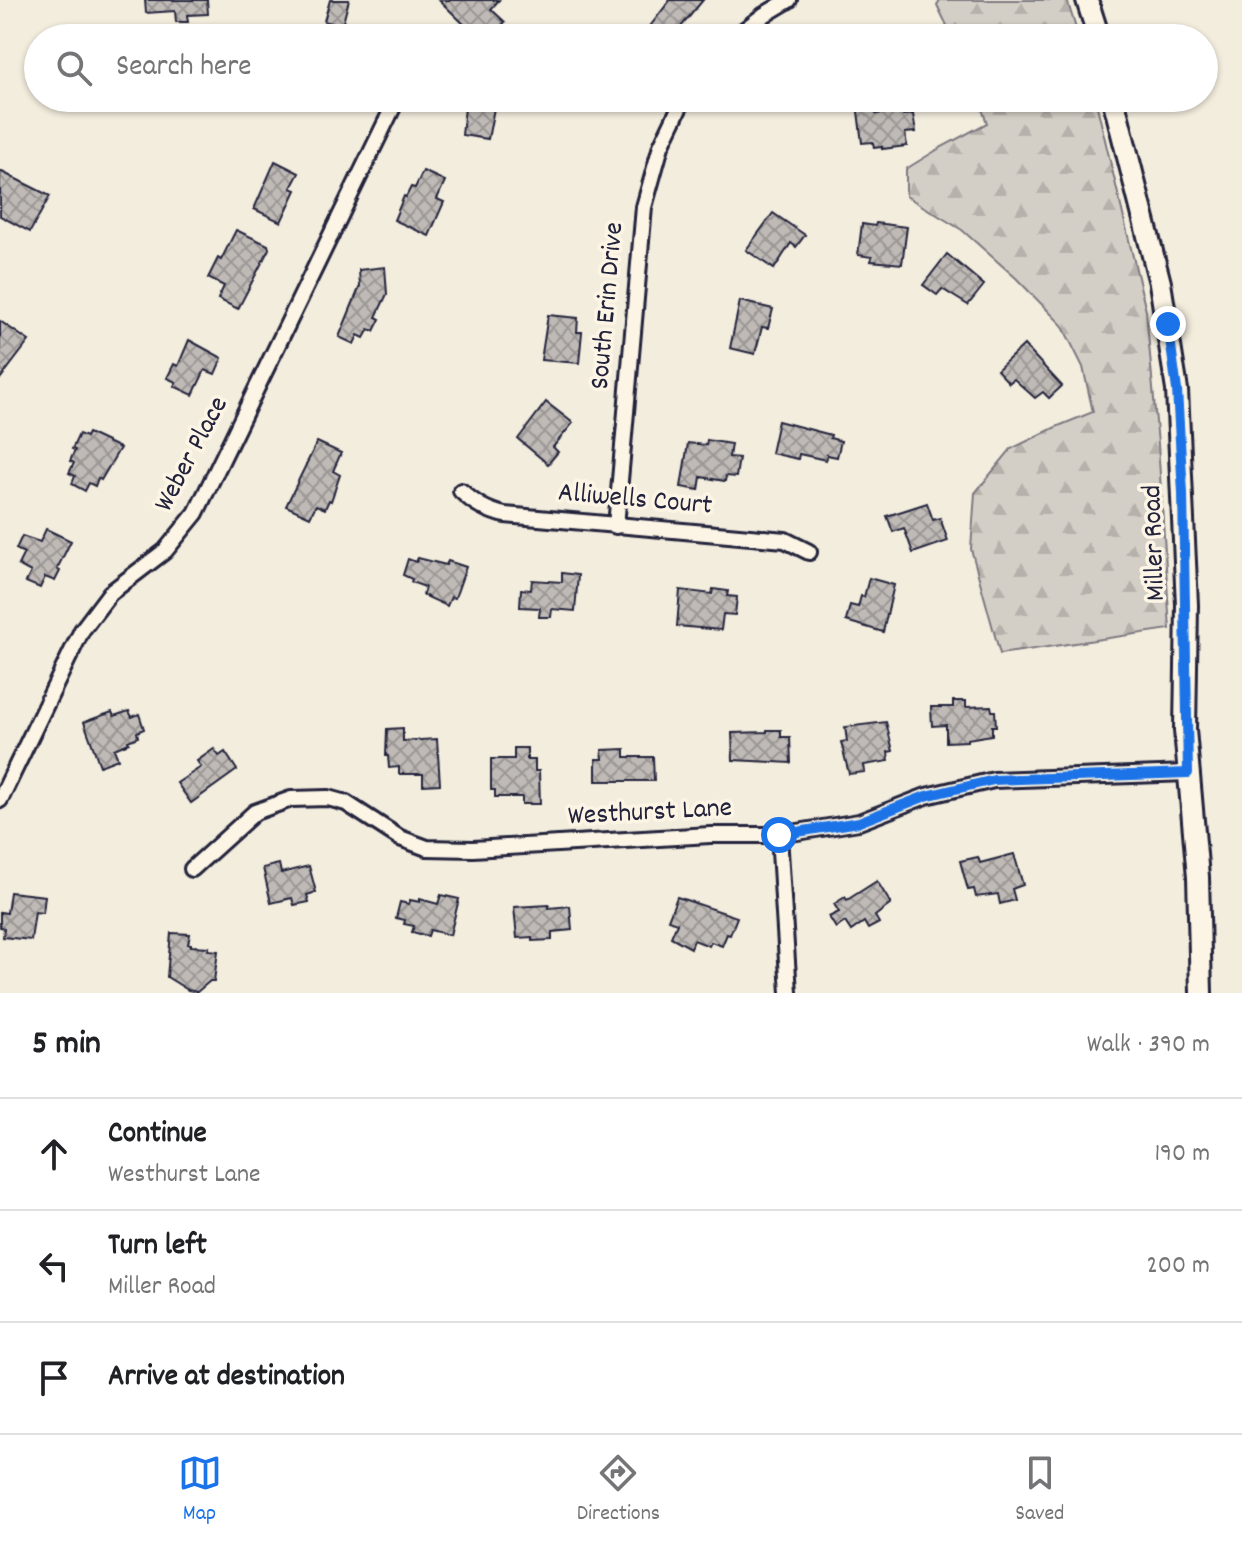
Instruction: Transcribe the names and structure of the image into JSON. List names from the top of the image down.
{
  "streets": {
    "street": [
      "South Erin Drive",
      "Weber Place",
      "Alliwells Court",
      "Miller Road",
      "Westhurst Lane"
    ]
  },
  "crossings": [
    ["South Erin Drive", "Alliwells Court"],
    ["Miller Road", "Westhurst Lane"]
  ],
  "page": {
    "search": "Search here",
    "heading": ["5 min", "Walk · 390 m"],
    "list": [
      ["Continue", "Westhurst Lane", "190 m"],
      ["Turn left", "Miller Road", "200 m"],
      "Arrive at destination"
    ],
    "nav": ["Map", "Directions", "Saved"]
  }
}
